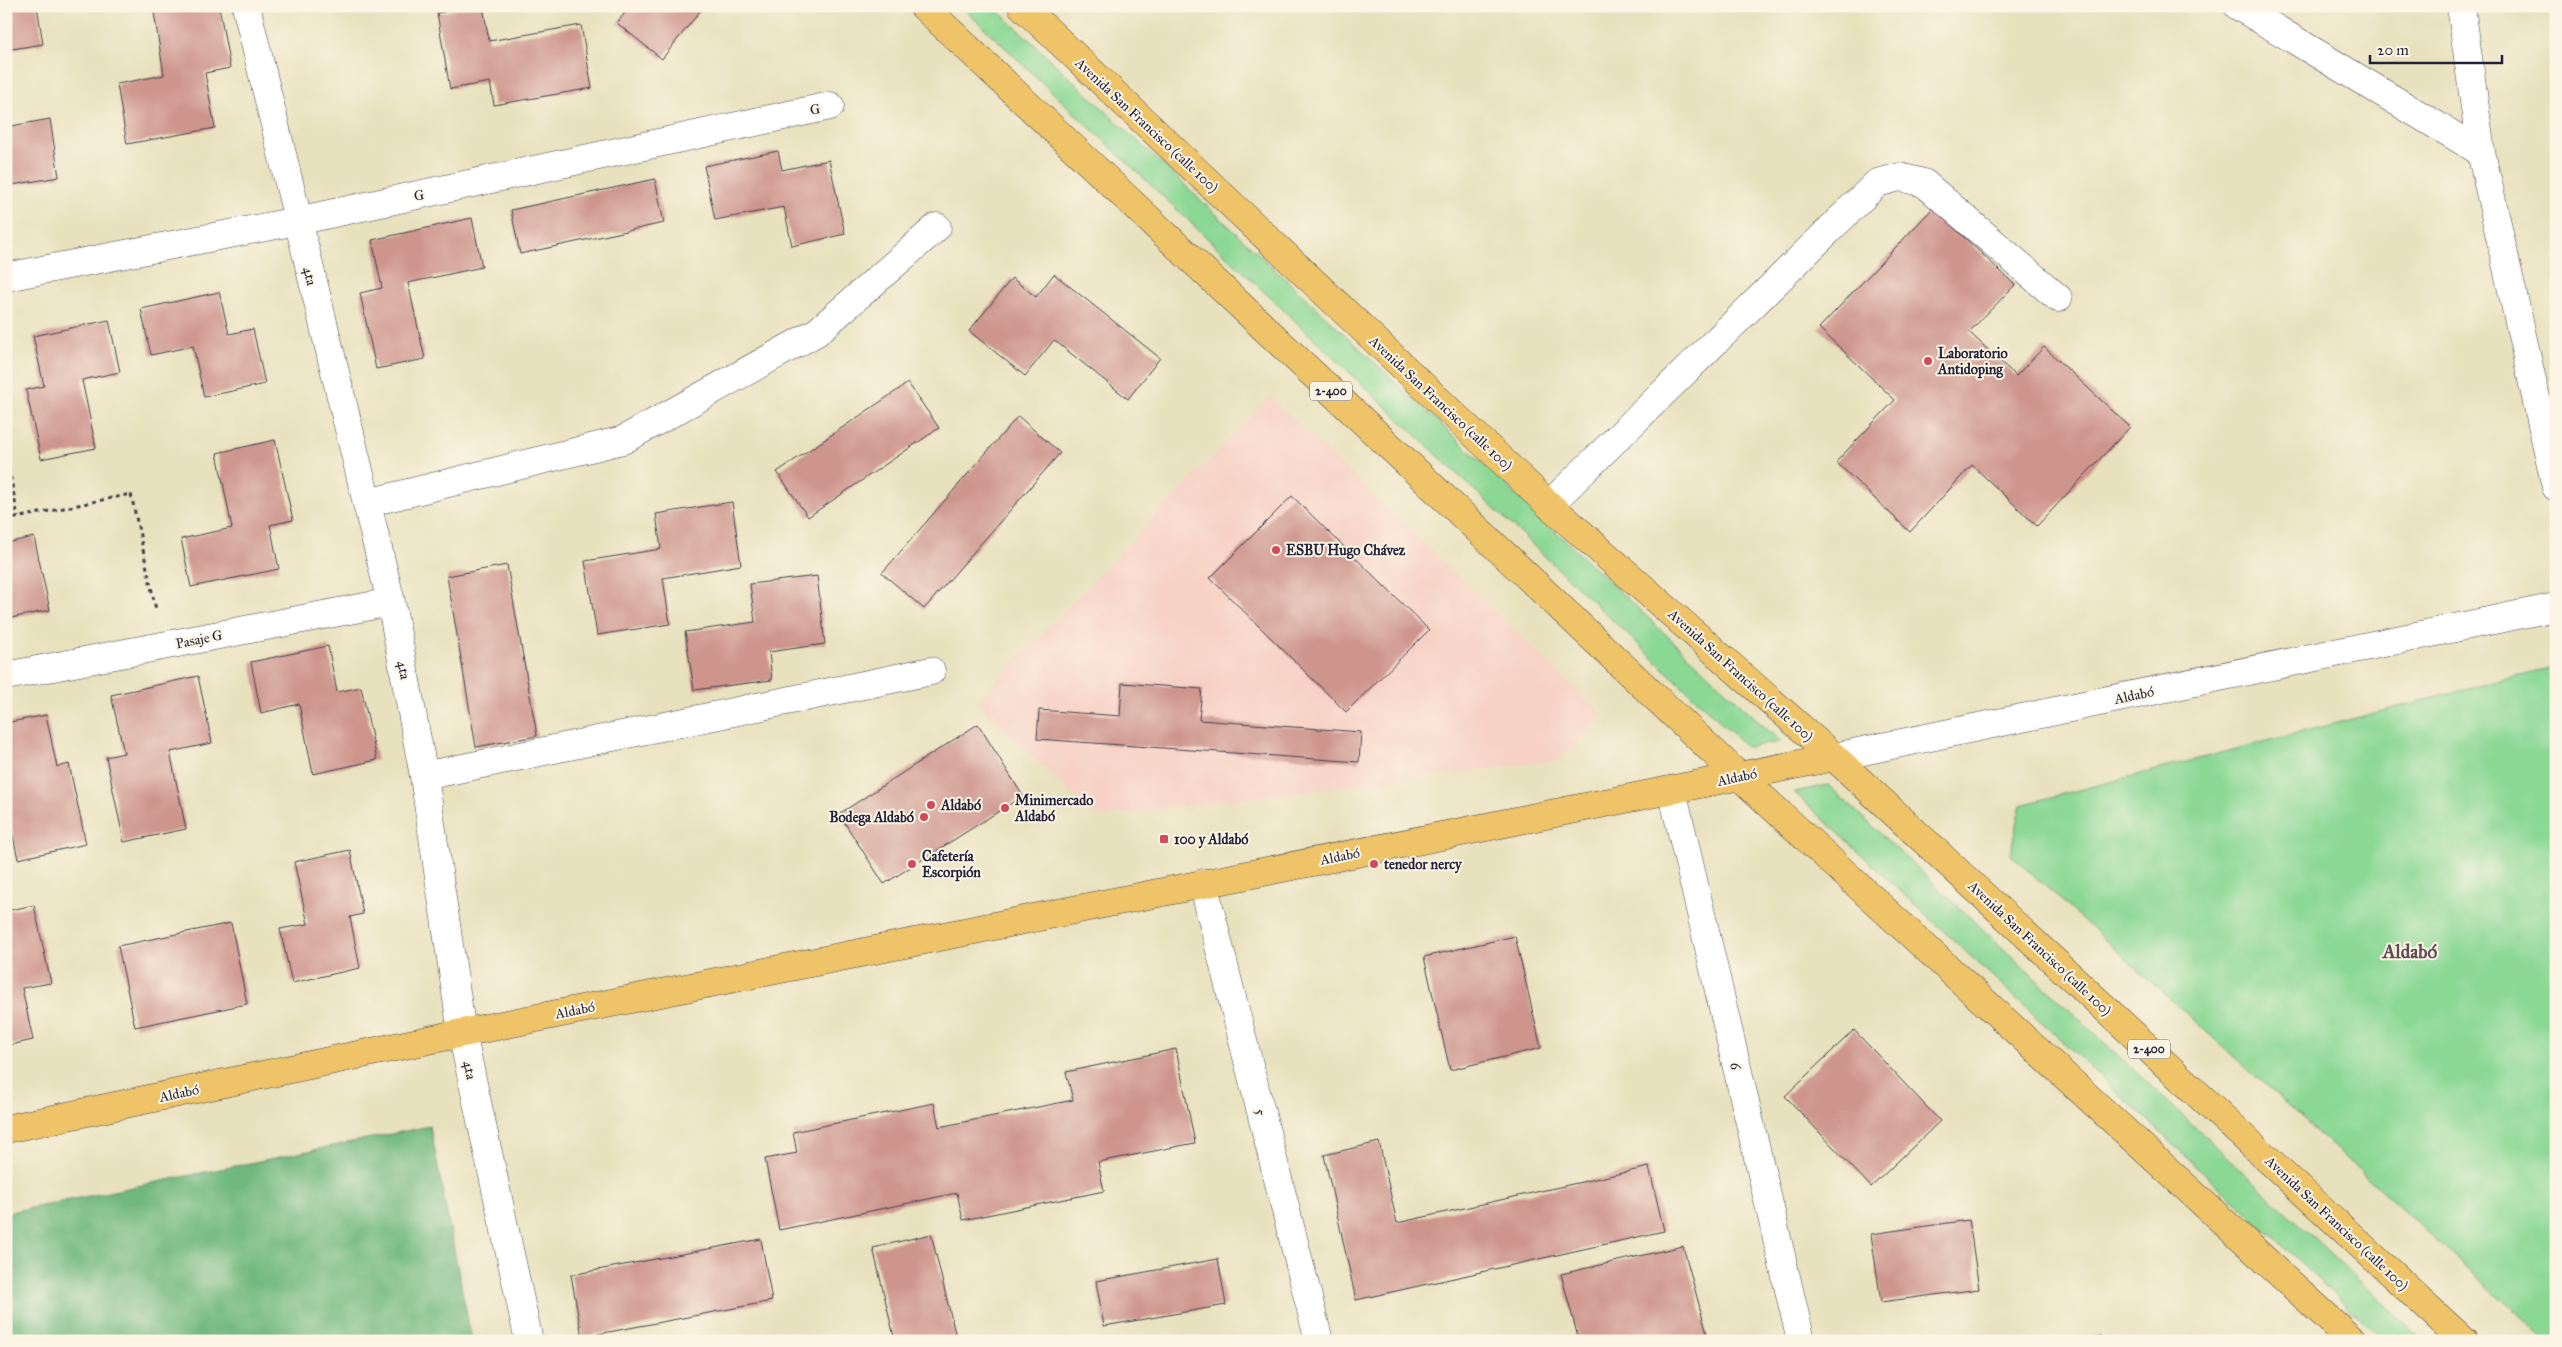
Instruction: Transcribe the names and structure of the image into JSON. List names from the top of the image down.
{
  "streets": {
    "main road": ["Avenida San Francisco (calle 100)", "2-400", "Aldabó"],
    "street": [
      "G",
      "4ta",
      "Pasaje G",
      "6",
      "5"
    ]
  },
  "crossings": [
    ["G", "4ta"],
    ["Avenida San Francisco (calle 100)", "Aldabó"],
    ["4ta", "Pasaje G"],
    ["4ta", "Aldabó"],
    ["2-400", "Aldabó"],
    ["Aldabó", "6"],
    ["Aldabó", "5"]
  ],
  "districts": ["Aldabó"],
  "places": {
    "other": [
      "Laboratorio Antidoping",
      "ESBU Hugo Chávez",
      "Aldabó",
      "Minimercado Aldabó",
      "Bodega Aldabó",
      "Cafetería Escorpión",
      "tenedor nercy"
    ],
    "transit": ["100 y Aldabó"]
  },
  "scale_bar": "20 m"
}
